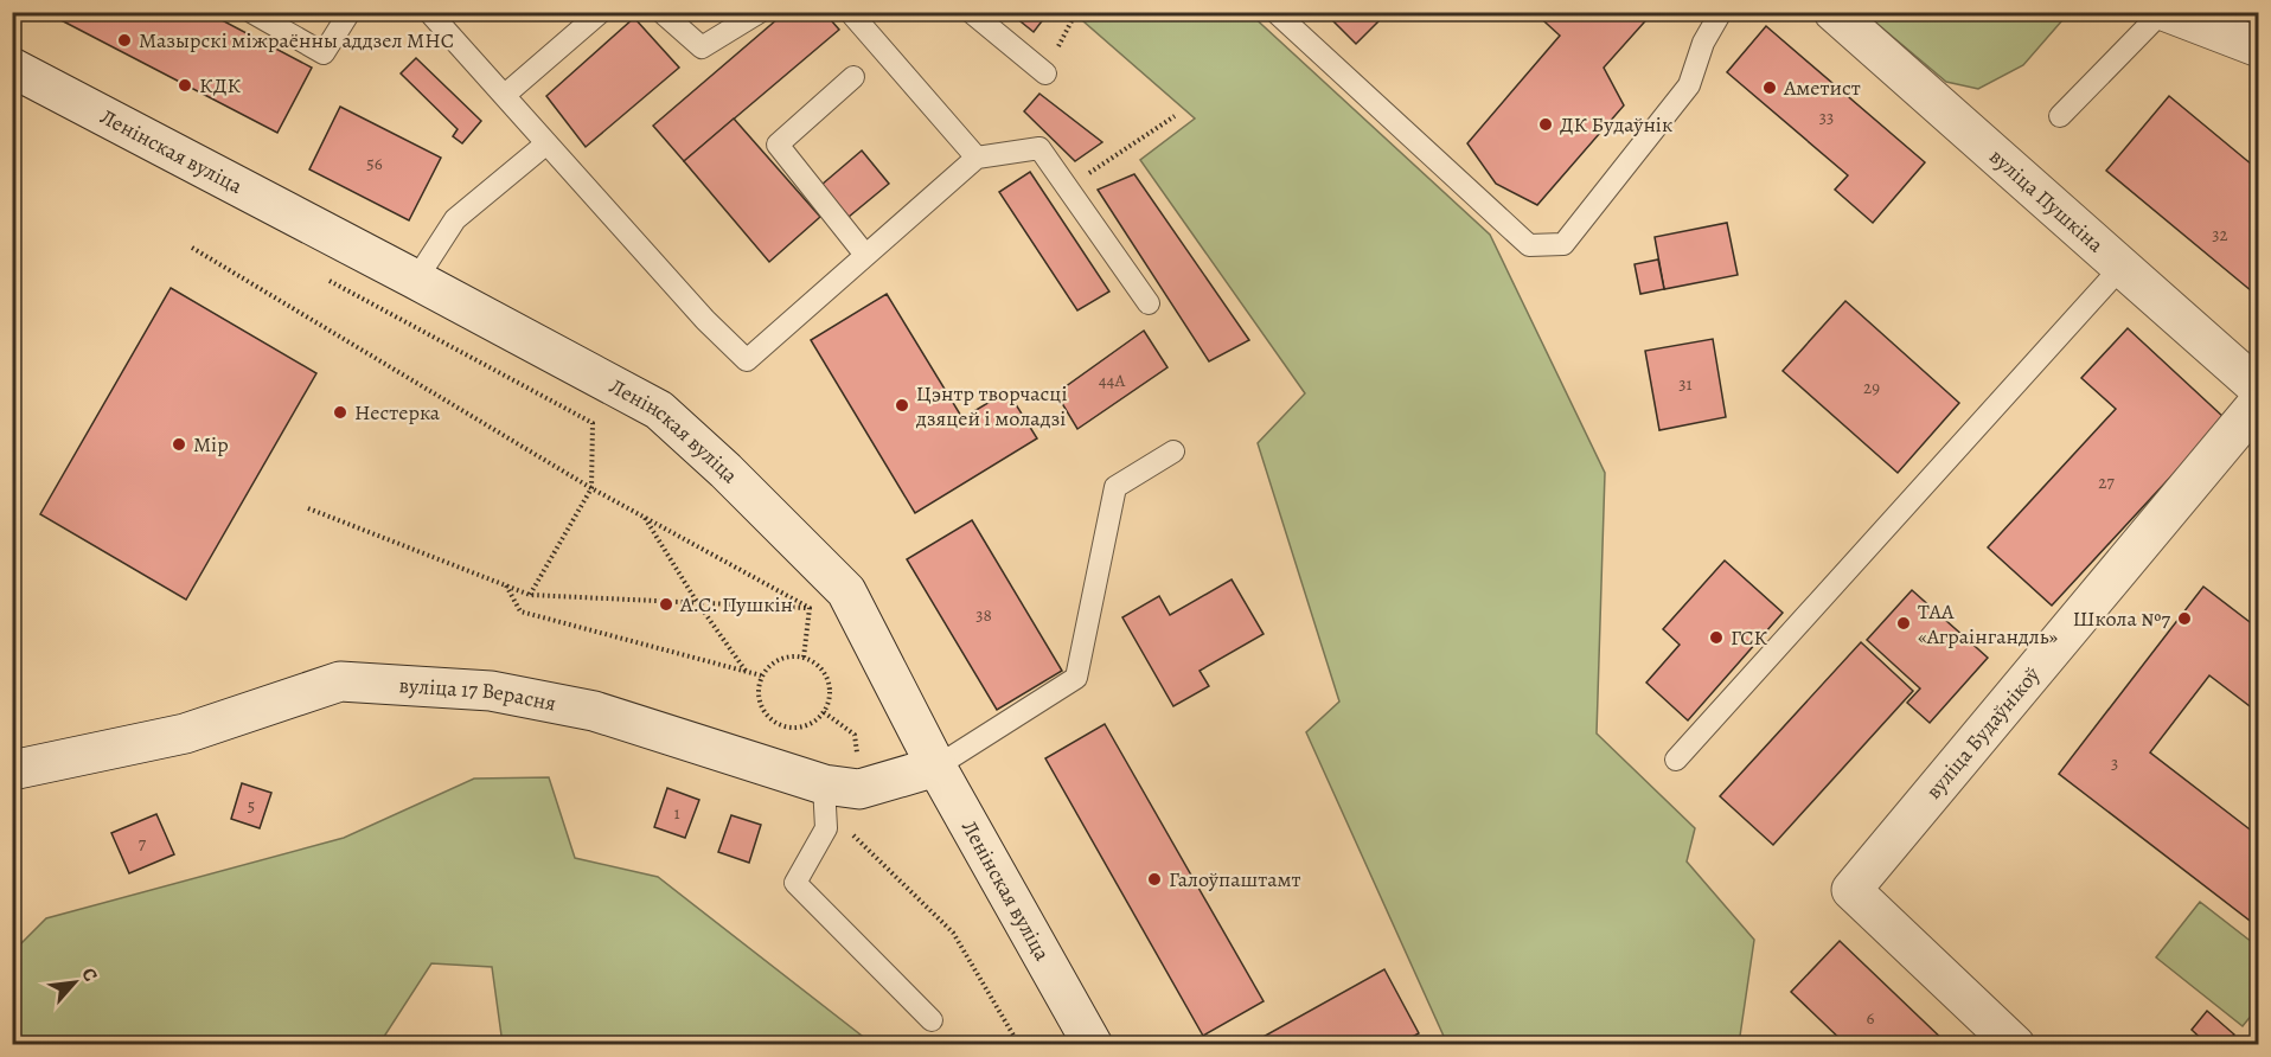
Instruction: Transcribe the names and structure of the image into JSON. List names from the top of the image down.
{
  "streets": {
    "street": [
      "Ленінская вуліца",
      "вуліца Пушкіна",
      "вуліца 17 Верасня",
      "вуліца Будаўнікоў"
    ]
  },
  "places": [
    "Мазырскі міжраённы аддзел МНС",
    "КДК",
    "Аметист",
    "ДК Будаўнік",
    "Цэнтр творчасці дзяцей і моладзі",
    "Нестерка",
    "Мір",
    "А.С. Пушкін",
    "Школа №7",
    "ТАА «Аграінгандль»",
    "ГСК",
    "Галоўпаштамт"
  ],
  "house_numbers": [
    "33",
    "56",
    "32",
    "44А",
    "31",
    "29",
    "27",
    "38",
    "3",
    "5",
    "1",
    "7",
    "6"
  ],
  "north": "top right"
}
